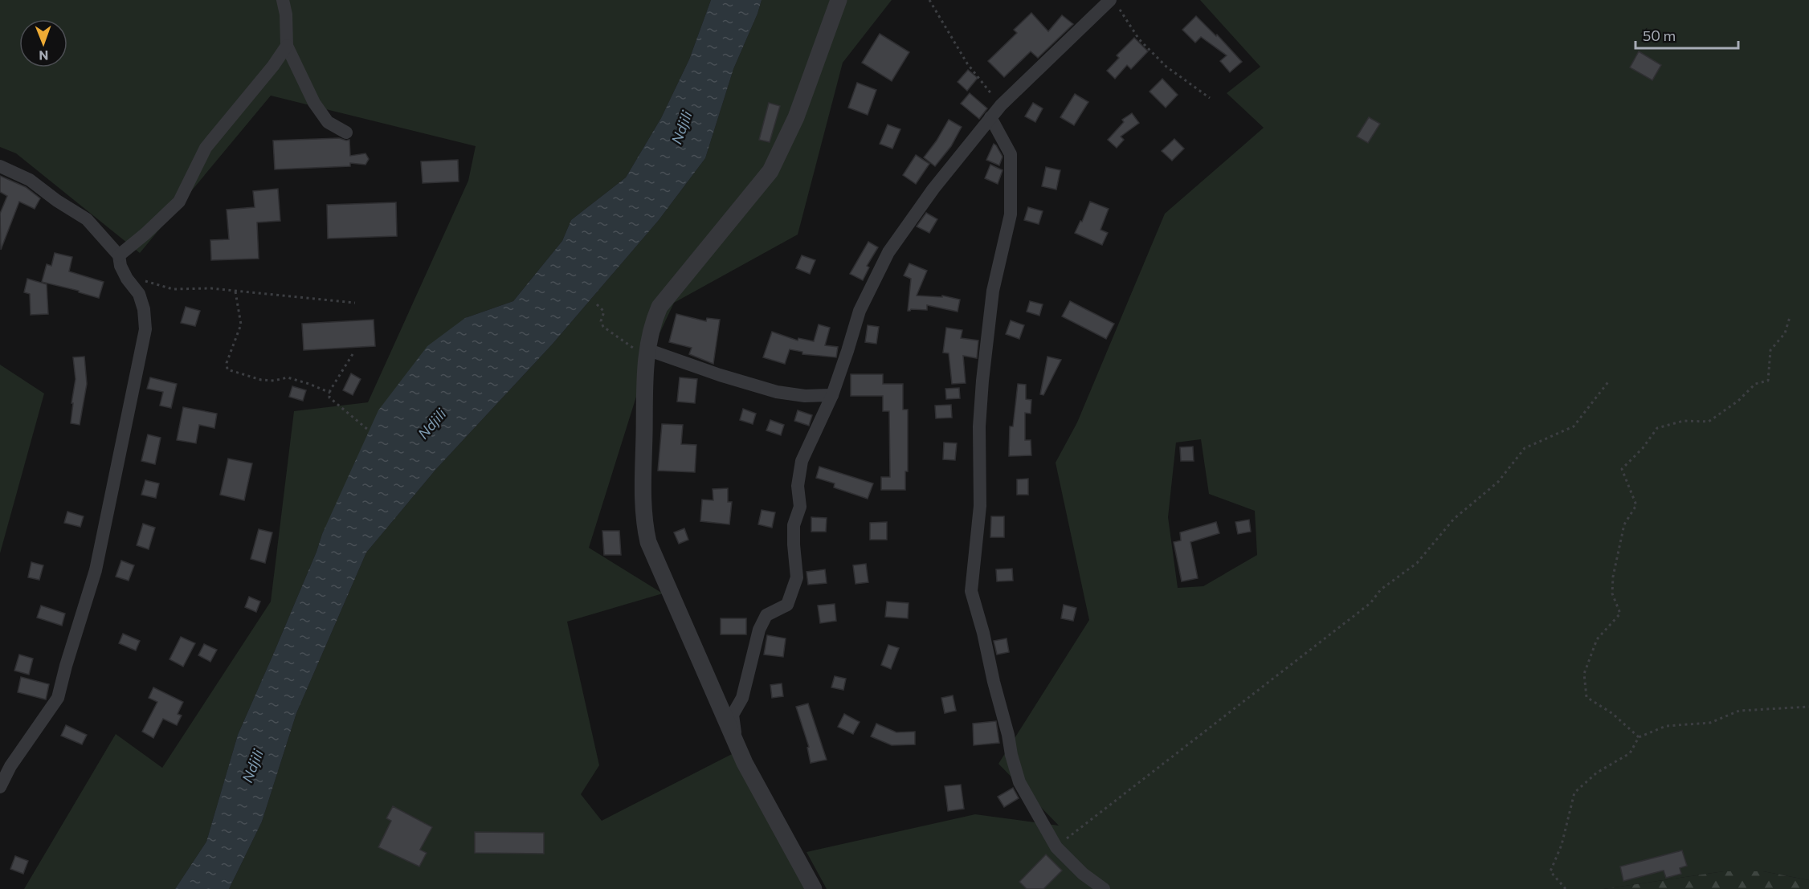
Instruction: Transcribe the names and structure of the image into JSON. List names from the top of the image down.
{
  "water": ["Ndjili"],
  "scale_bar": "50 m",
  "north": "bottom"
}
